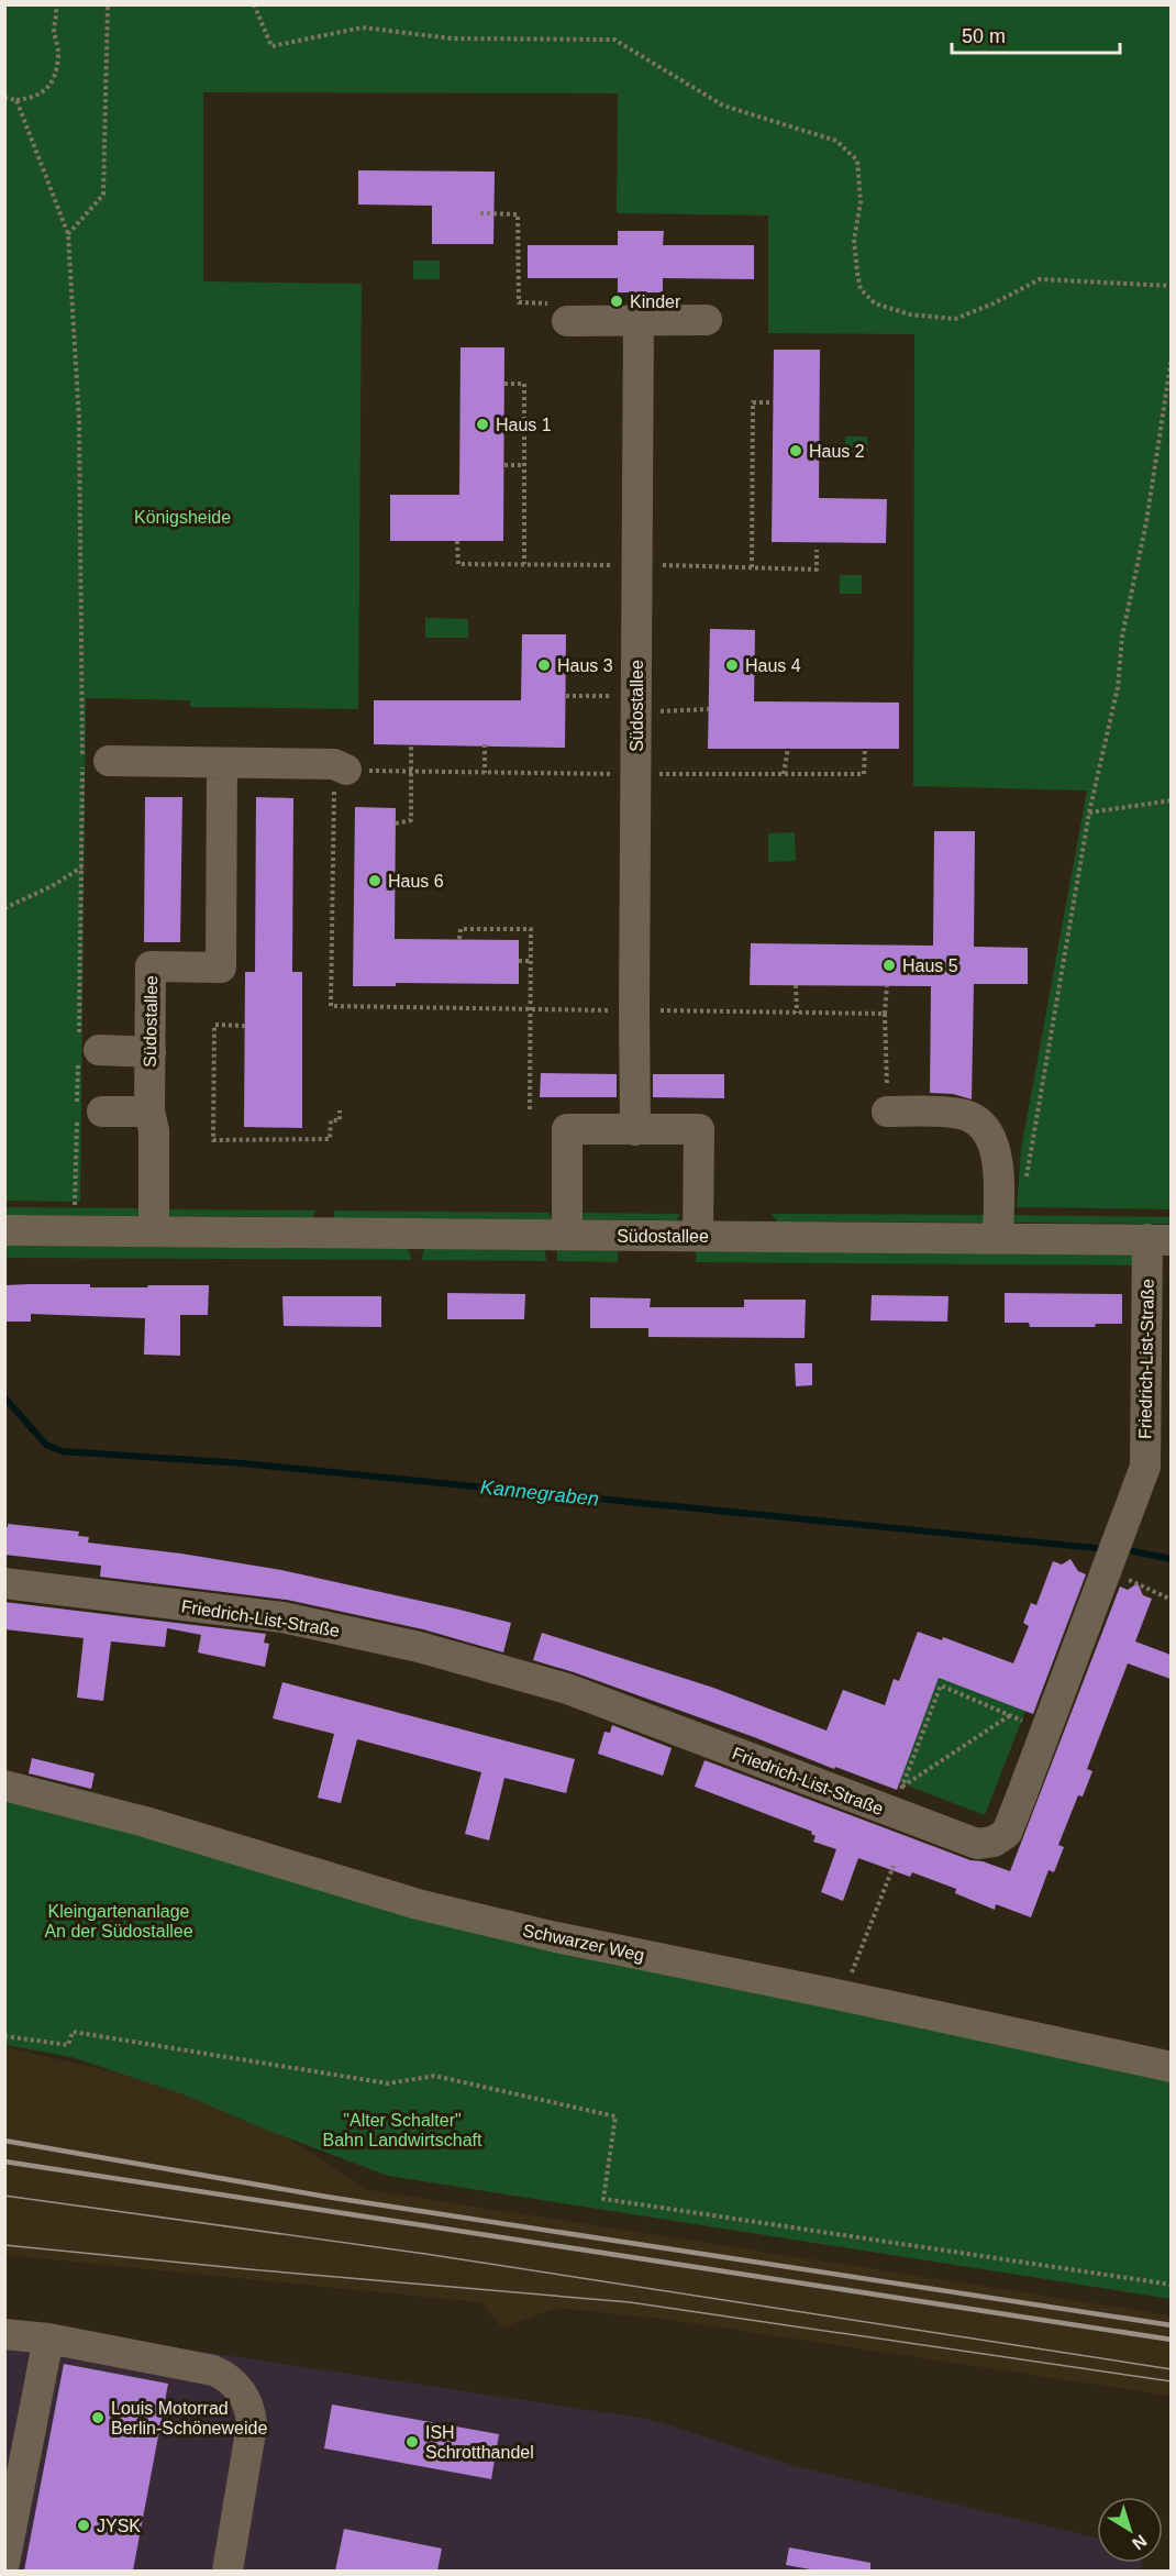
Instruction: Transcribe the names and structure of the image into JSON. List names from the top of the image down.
{
  "streets": {
    "street": ["Südostallee", "Friedrich-List-Straße", "Schwarzer Weg"]
  },
  "crossings": [
    ["Südostallee", "Friedrich-List-Straße"]
  ],
  "water": ["Kannegraben"],
  "parks": ["Königsheide", "Kleingartenanlage An der Südostallee", "\"Alter Schalter\" Bahn Landwirtschaft"],
  "places": [
    "Kinder",
    "Haus 1",
    "Haus 2",
    "Haus 3",
    "Haus 4",
    "Haus 6",
    "Haus 5",
    "Louis Motorrad Berlin-Schöneweide",
    "ISH Schrotthandel",
    "JYSK"
  ],
  "scale_bar": "50 m",
  "north": "bottom right"
}
